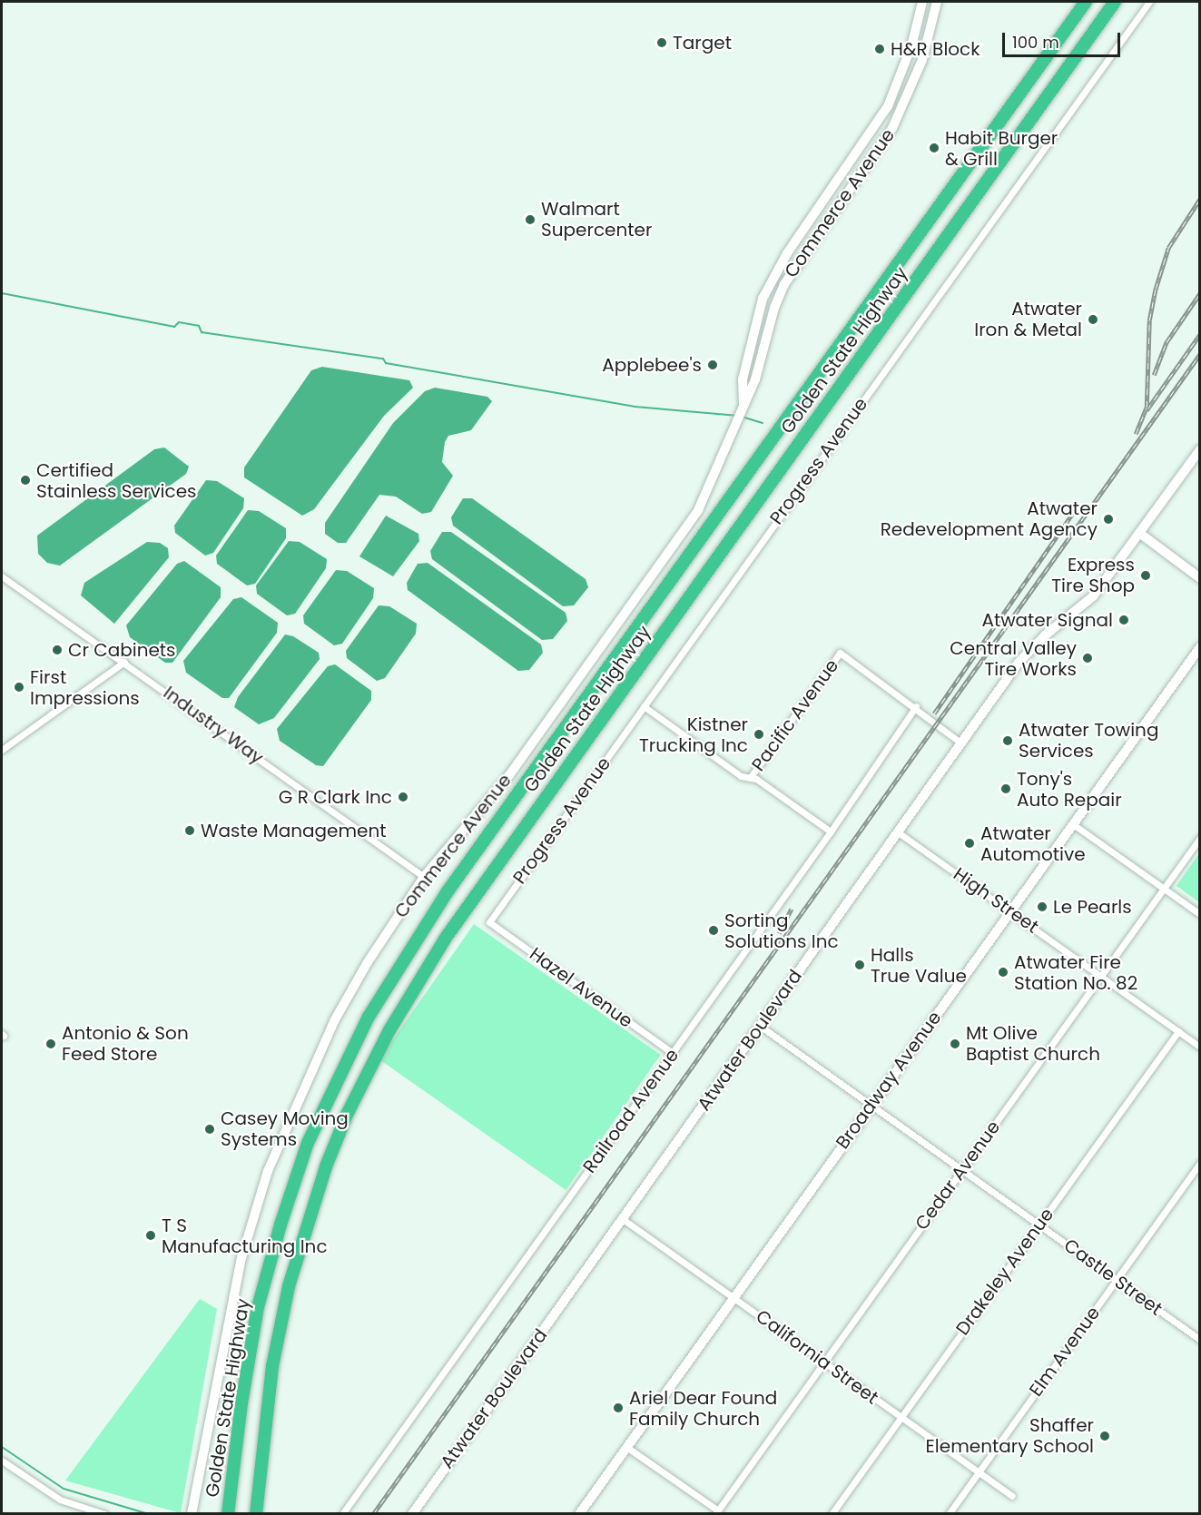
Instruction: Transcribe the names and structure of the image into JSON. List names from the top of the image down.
{
  "streets": {
    "highway": ["Golden State Highway"],
    "street": [
      "Commerce Avenue",
      "Progress Avenue",
      "Pacific Avenue",
      "Industry Way",
      "High Street",
      "Hazel Avenue",
      "Atwater Boulevard",
      "Broadway Avenue",
      "Railroad Avenue",
      "Cedar Avenue",
      "Drakeley Avenue",
      "Castle Street",
      "Elm Avenue",
      "California Street"
    ]
  },
  "crossings": [
    ["Commerce Avenue", "Industry Way"],
    ["Progress Avenue", "Hazel Avenue"],
    ["Pacific Avenue", "Railroad Avenue"],
    ["High Street", "Atwater Boulevard"],
    ["High Street", "Broadway Avenue"],
    ["High Street", "Cedar Avenue"],
    ["High Street", "Drakeley Avenue"],
    ["Hazel Avenue", "Railroad Avenue"],
    ["Atwater Boulevard", "Castle Street"],
    ["Atwater Boulevard", "California Street"],
    ["Broadway Avenue", "Castle Street"],
    ["Broadway Avenue", "California Street"],
    ["Cedar Avenue", "Castle Street"],
    ["Cedar Avenue", "California Street"],
    ["Drakeley Avenue", "Castle Street"],
    ["Drakeley Avenue", "California Street"],
    ["Castle Street", "Elm Avenue"],
    ["Elm Avenue", "California Street"]
  ],
  "places": [
    "Target",
    "H&R Block",
    "Habit Burger & Grill",
    "Walmart Supercenter",
    "Atwater Iron & Metal",
    "Applebee's",
    "Certified Stainless Services",
    "Atwater Redevelopment Agency",
    "Express Tire Shop",
    "Atwater Signal",
    "Cr Cabinets",
    "Central Valley Tire Works",
    "First Impressions",
    "Kistner Trucking Inc",
    "Atwater Towing Services",
    "Tony's Auto Repair",
    "G R Clark Inc",
    "Waste Management",
    "Atwater Automotive",
    "Le Pearls",
    "Sorting Solutions Inc",
    "Halls True Value",
    "Atwater Fire Station No. 82",
    "Antonio & Son Feed Store",
    "Mt Olive Baptist Church",
    "Casey Moving Systems",
    "T S Manufacturing Inc",
    "Ariel Dear Found Family Church",
    "Shaffer Elementary School"
  ],
  "scale_bar": "100 m"
}
